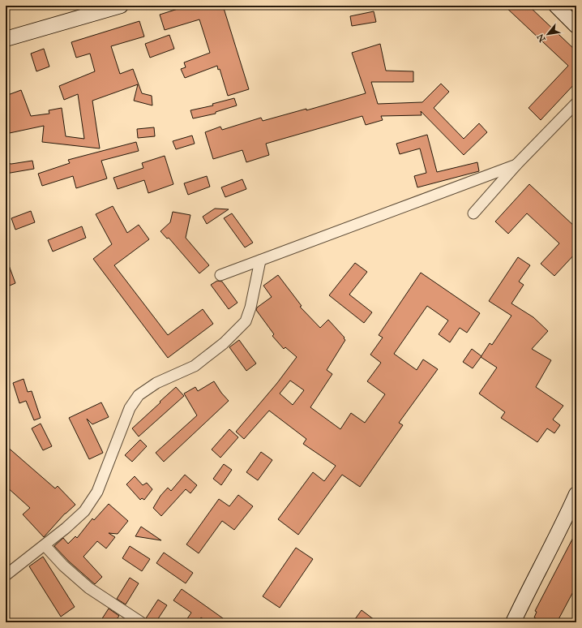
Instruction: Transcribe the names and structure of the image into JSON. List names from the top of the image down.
{
  "north": "bottom left"
}
